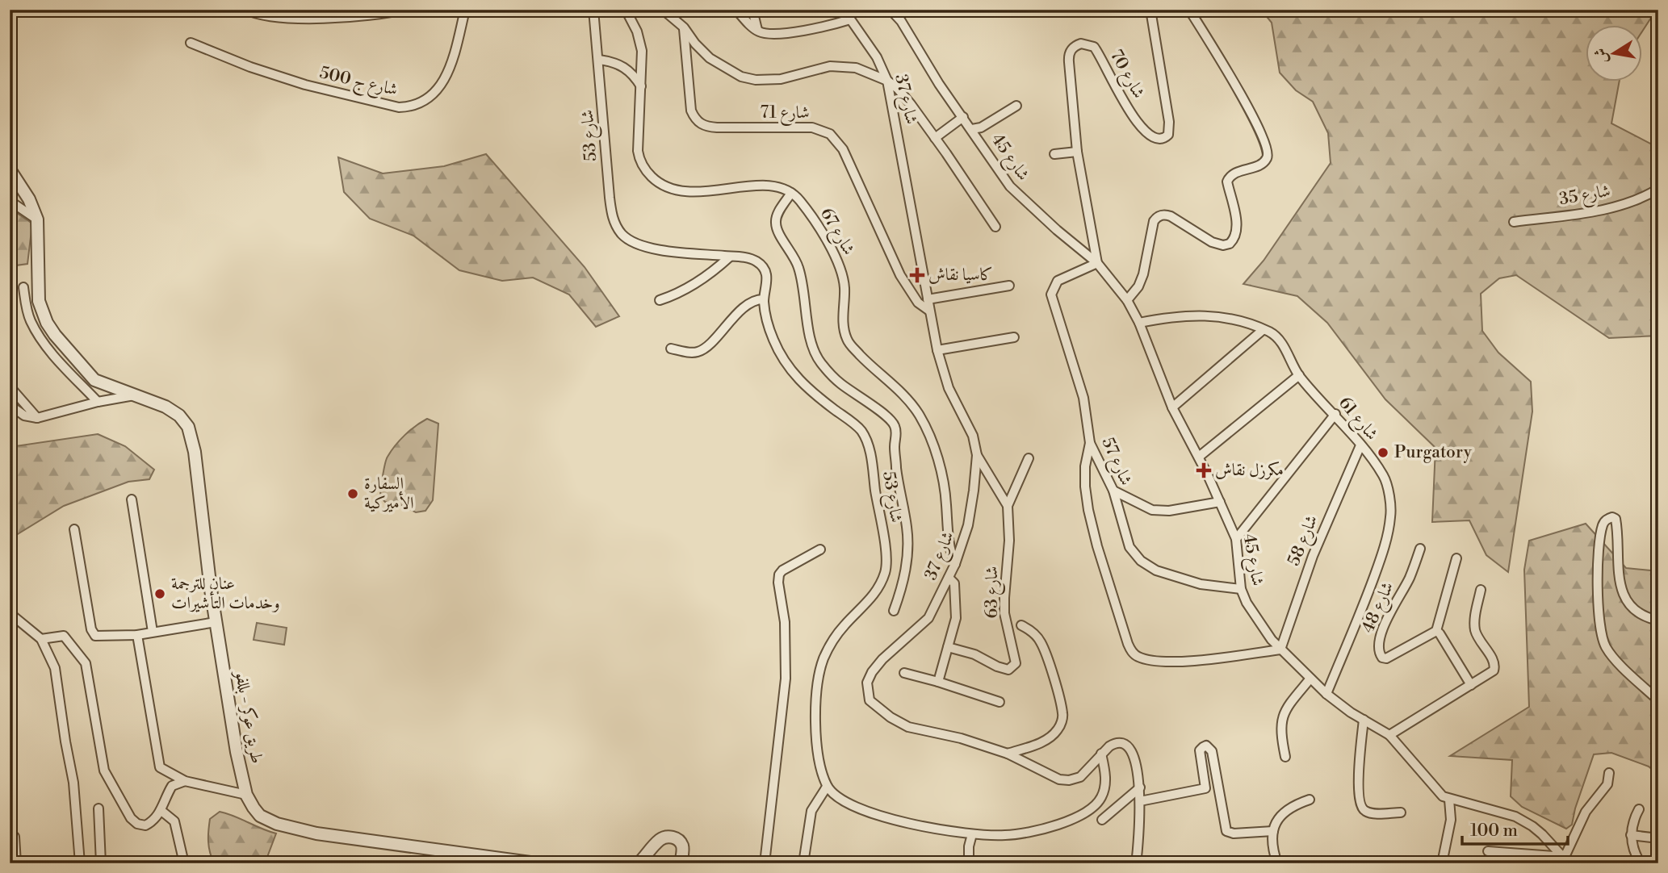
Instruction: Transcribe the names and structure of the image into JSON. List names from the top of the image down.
{
  "streets": {
    "street": [
      "شارع 70",
      "شارع ج 500",
      "شارع 37",
      "شارع 71",
      "شارع 53",
      "شارع 45",
      "شارع 35",
      "شارع 67",
      "شارع 61",
      "شارع 57",
      "شارع 58",
      "شارع 63",
      "شارع 48",
      "طريق عوكر - بللفو"
    ]
  },
  "crossings": [
    ["شارع 70", "شارع 45"],
    ["شارع 70", "شارع 57"],
    ["شارع 37", "شارع 71"],
    ["شارع 37", "شارع 67"],
    ["شارع 37", "شارع 63"],
    ["شارع 45", "شارع 61"],
    ["شارع 45", "شارع 57"],
    ["شارع 45", "شارع 58"],
    ["شارع 61", "شارع 58"]
  ],
  "places": {
    "health": ["كاسيا نقاش", "مكرزل نقاش"],
    "other": ["Purgatory", "السفارة الأميركية", "عنان للترجمة وخدمات التأشيرات"]
  },
  "scale_bar": "100 m",
  "north": "left"
}
